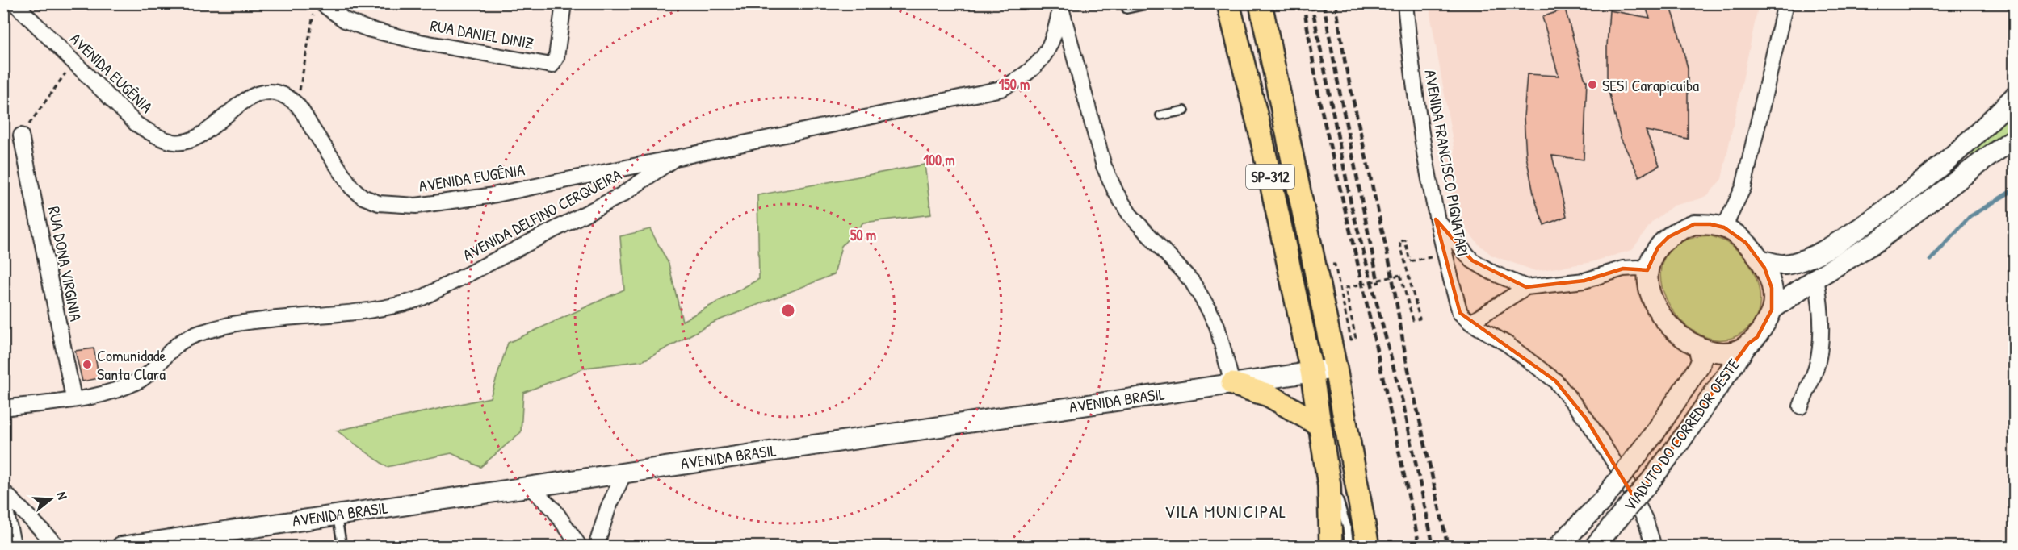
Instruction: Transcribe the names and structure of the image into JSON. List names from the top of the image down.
{
  "streets": {
    "main road": ["SP-312", "AVENIDA BRASIL", "VIADUTO DO CORREDOR OESTE"],
    "street": [
      "RUA DANIEL DINIZ",
      "AVENIDA EUGÊNIA",
      "AVENIDA FRANCISCO PIGNATARI",
      "AVENIDA DELFINO CERQUEIRA",
      "RUA DONA VIRGINIA"
    ]
  },
  "crossings": [
    ["AVENIDA EUGÊNIA", "AVENIDA DELFINO CERQUEIRA"],
    ["SP-312", "AVENIDA BRASIL"],
    ["AVENIDA DELFINO CERQUEIRA", "RUA DONA VIRGINIA"]
  ],
  "districts": ["VILA MUNICIPAL"],
  "places": ["SESI Carapicuiba", "Comunidade Santa Clara"],
  "north": "right",
  "rings": ["150 m", "100 m", "50 m"]
}
